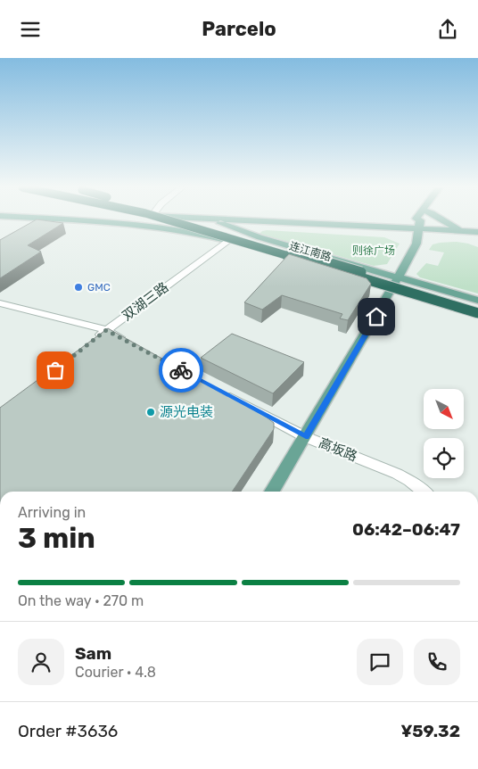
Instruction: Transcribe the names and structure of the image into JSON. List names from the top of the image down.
{
  "streets": {
    "main road": ["连江南路"],
    "street": ["双湖三路", "高坂路"]
  },
  "crossings": [
    ["连江南路", "双湖三路"]
  ],
  "parks": ["则徐广场"],
  "places": ["GMC", "源光电装"],
  "north": "bottom right",
  "page": {
    "header": "Parcelo",
    "heading": ["3 min", "Arriving in", "06:42–06:47"],
    "panel": [
      "Sam",
      "Courier · 4.8",
      "Order #3636",
      "¥59.32"
    ],
    "bar": "On the way · 270 m"
  }
}
